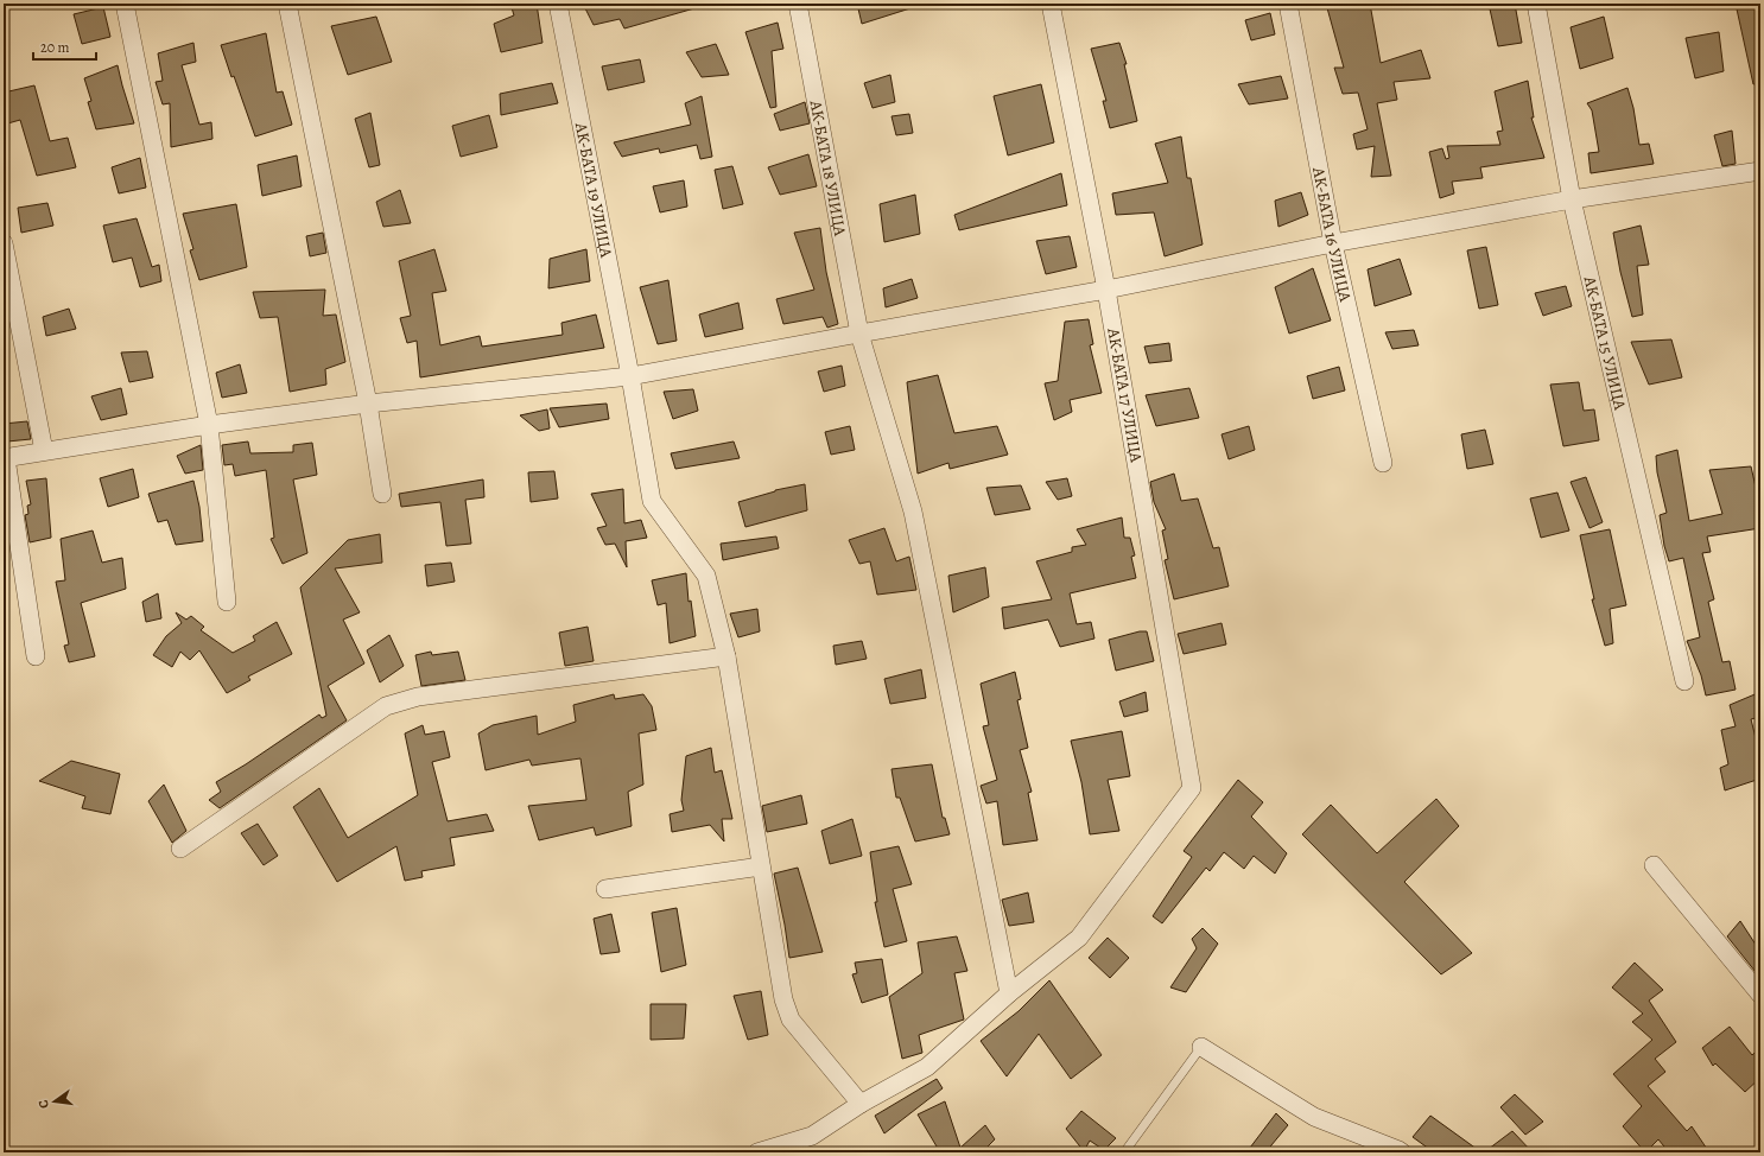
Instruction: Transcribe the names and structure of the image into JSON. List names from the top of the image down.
{
  "streets": {
    "street": [
      "АК-БАТА 18 УЛИЦА",
      "АК-БАТА 19 УЛИЦА",
      "АК-БАТА 16 УЛИЦА",
      "АК-БАТА 15 УЛИЦА",
      "АК-БАТА 17 УЛИЦА"
    ]
  },
  "crossings": [
    ["АК-БАТА 18 УЛИЦА", "АК-БАТА 17 УЛИЦА"]
  ],
  "scale_bar": "20 m",
  "north": "left"
}
